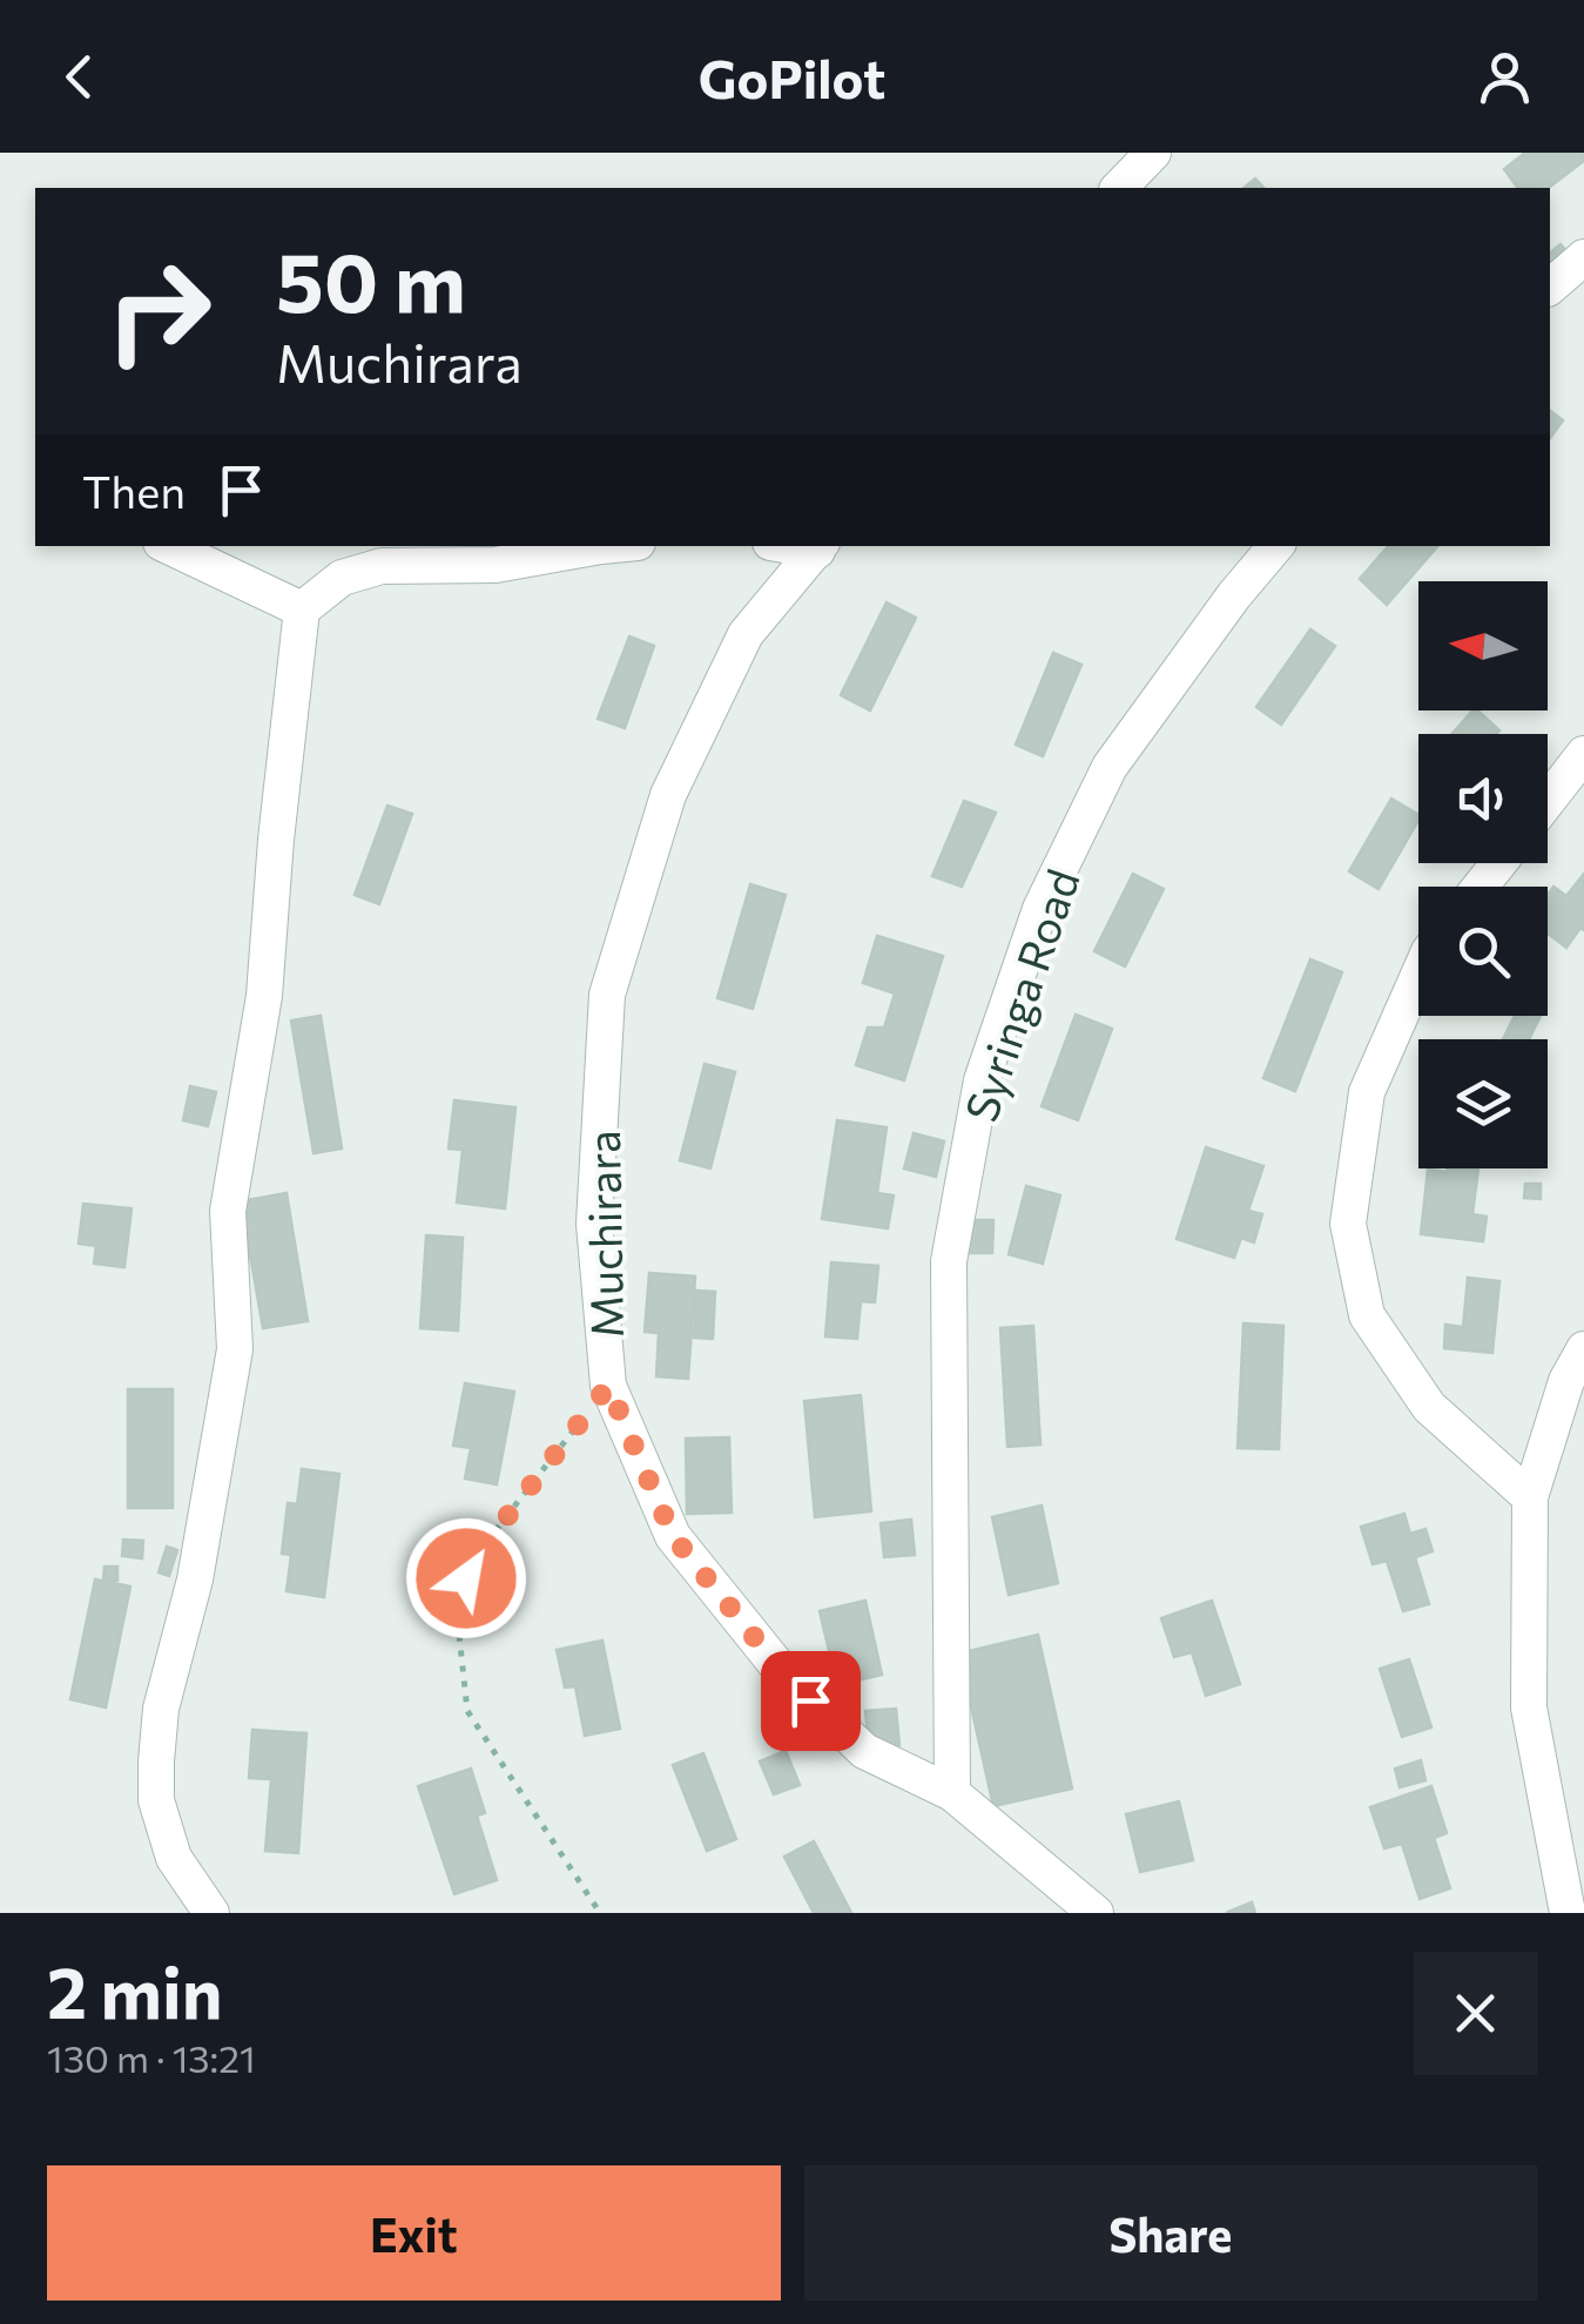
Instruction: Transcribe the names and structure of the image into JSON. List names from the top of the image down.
{
  "streets": {
    "street": ["Syringa Road", "Muchirara"]
  },
  "crossings": [
    ["Syringa Road", "Muchirara"]
  ],
  "north": "left",
  "page": {
    "header": "GoPilot",
    "turn": ["50 m", "Muchirara"],
    "then": "Then",
    "heading": ["2 min", "130 m · 13:21"],
    "buttons": ["Exit", "Share"]
  }
}
